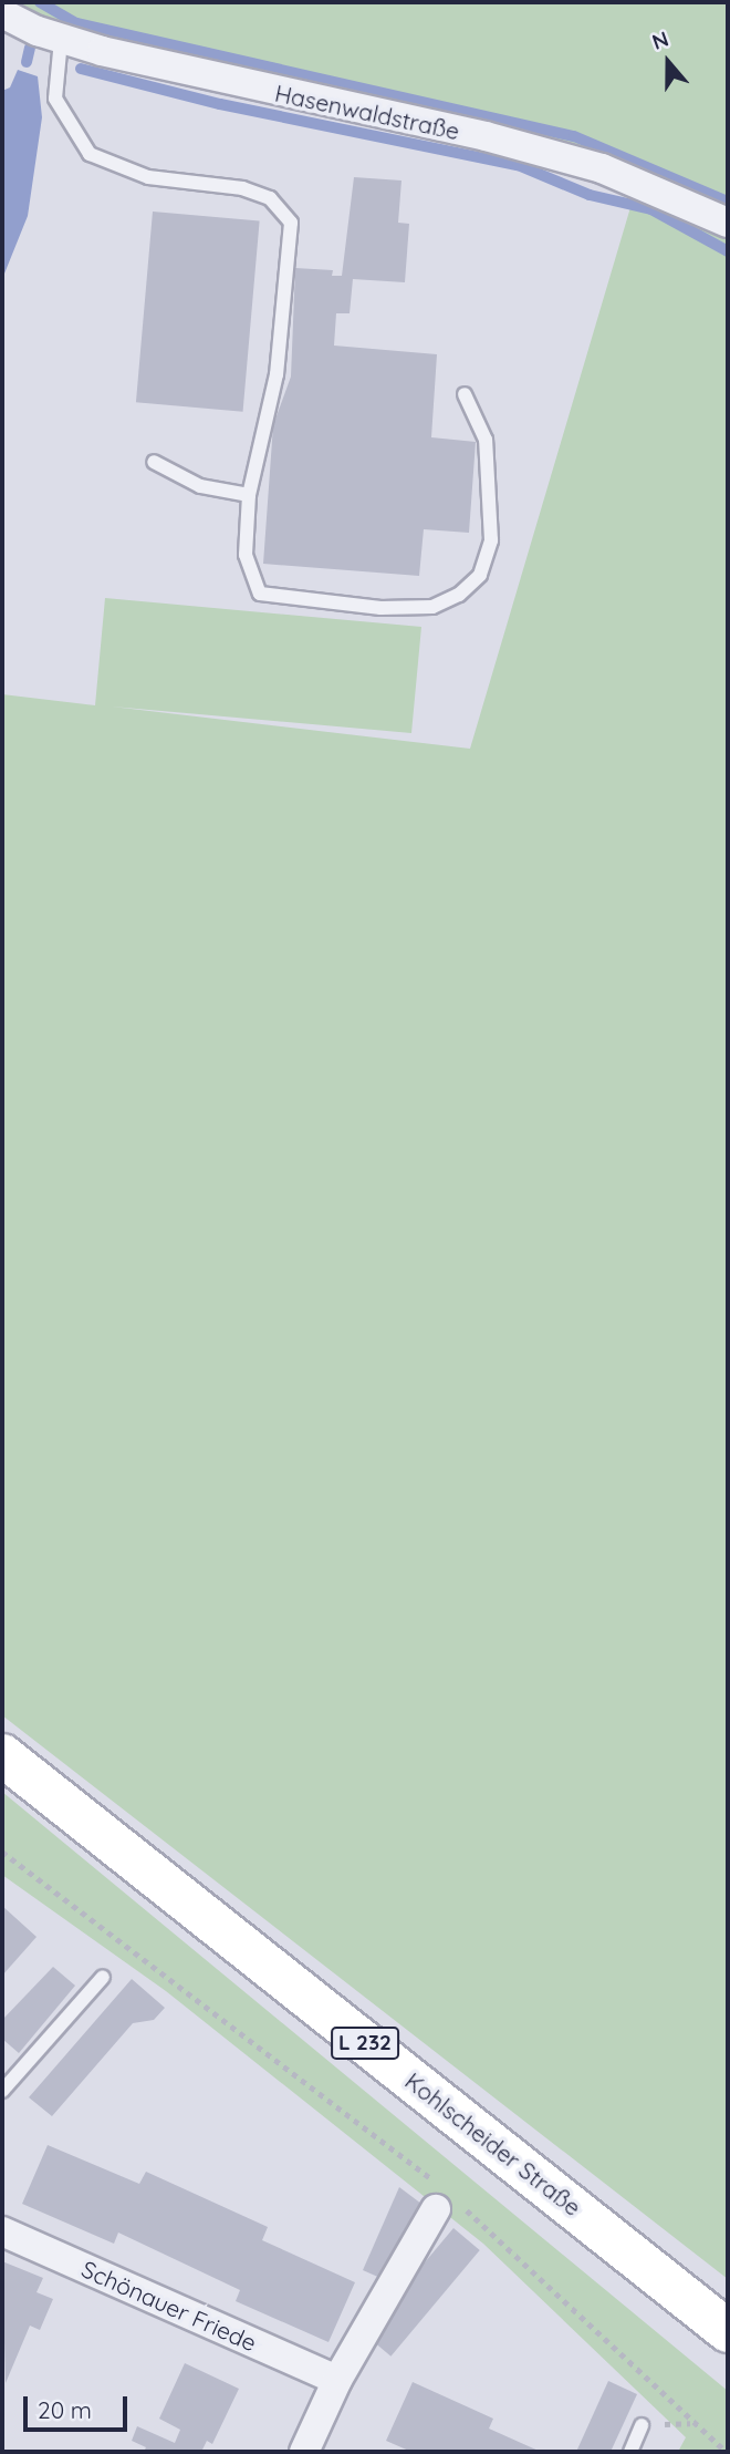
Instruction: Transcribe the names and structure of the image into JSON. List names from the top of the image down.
{
  "streets": {
    "main road": ["L 232", "Kohlscheider Straße"],
    "street": ["Hasenwaldstraße", "Schönauer Friede"]
  },
  "scale_bar": "20 m",
  "north": "top"
}
